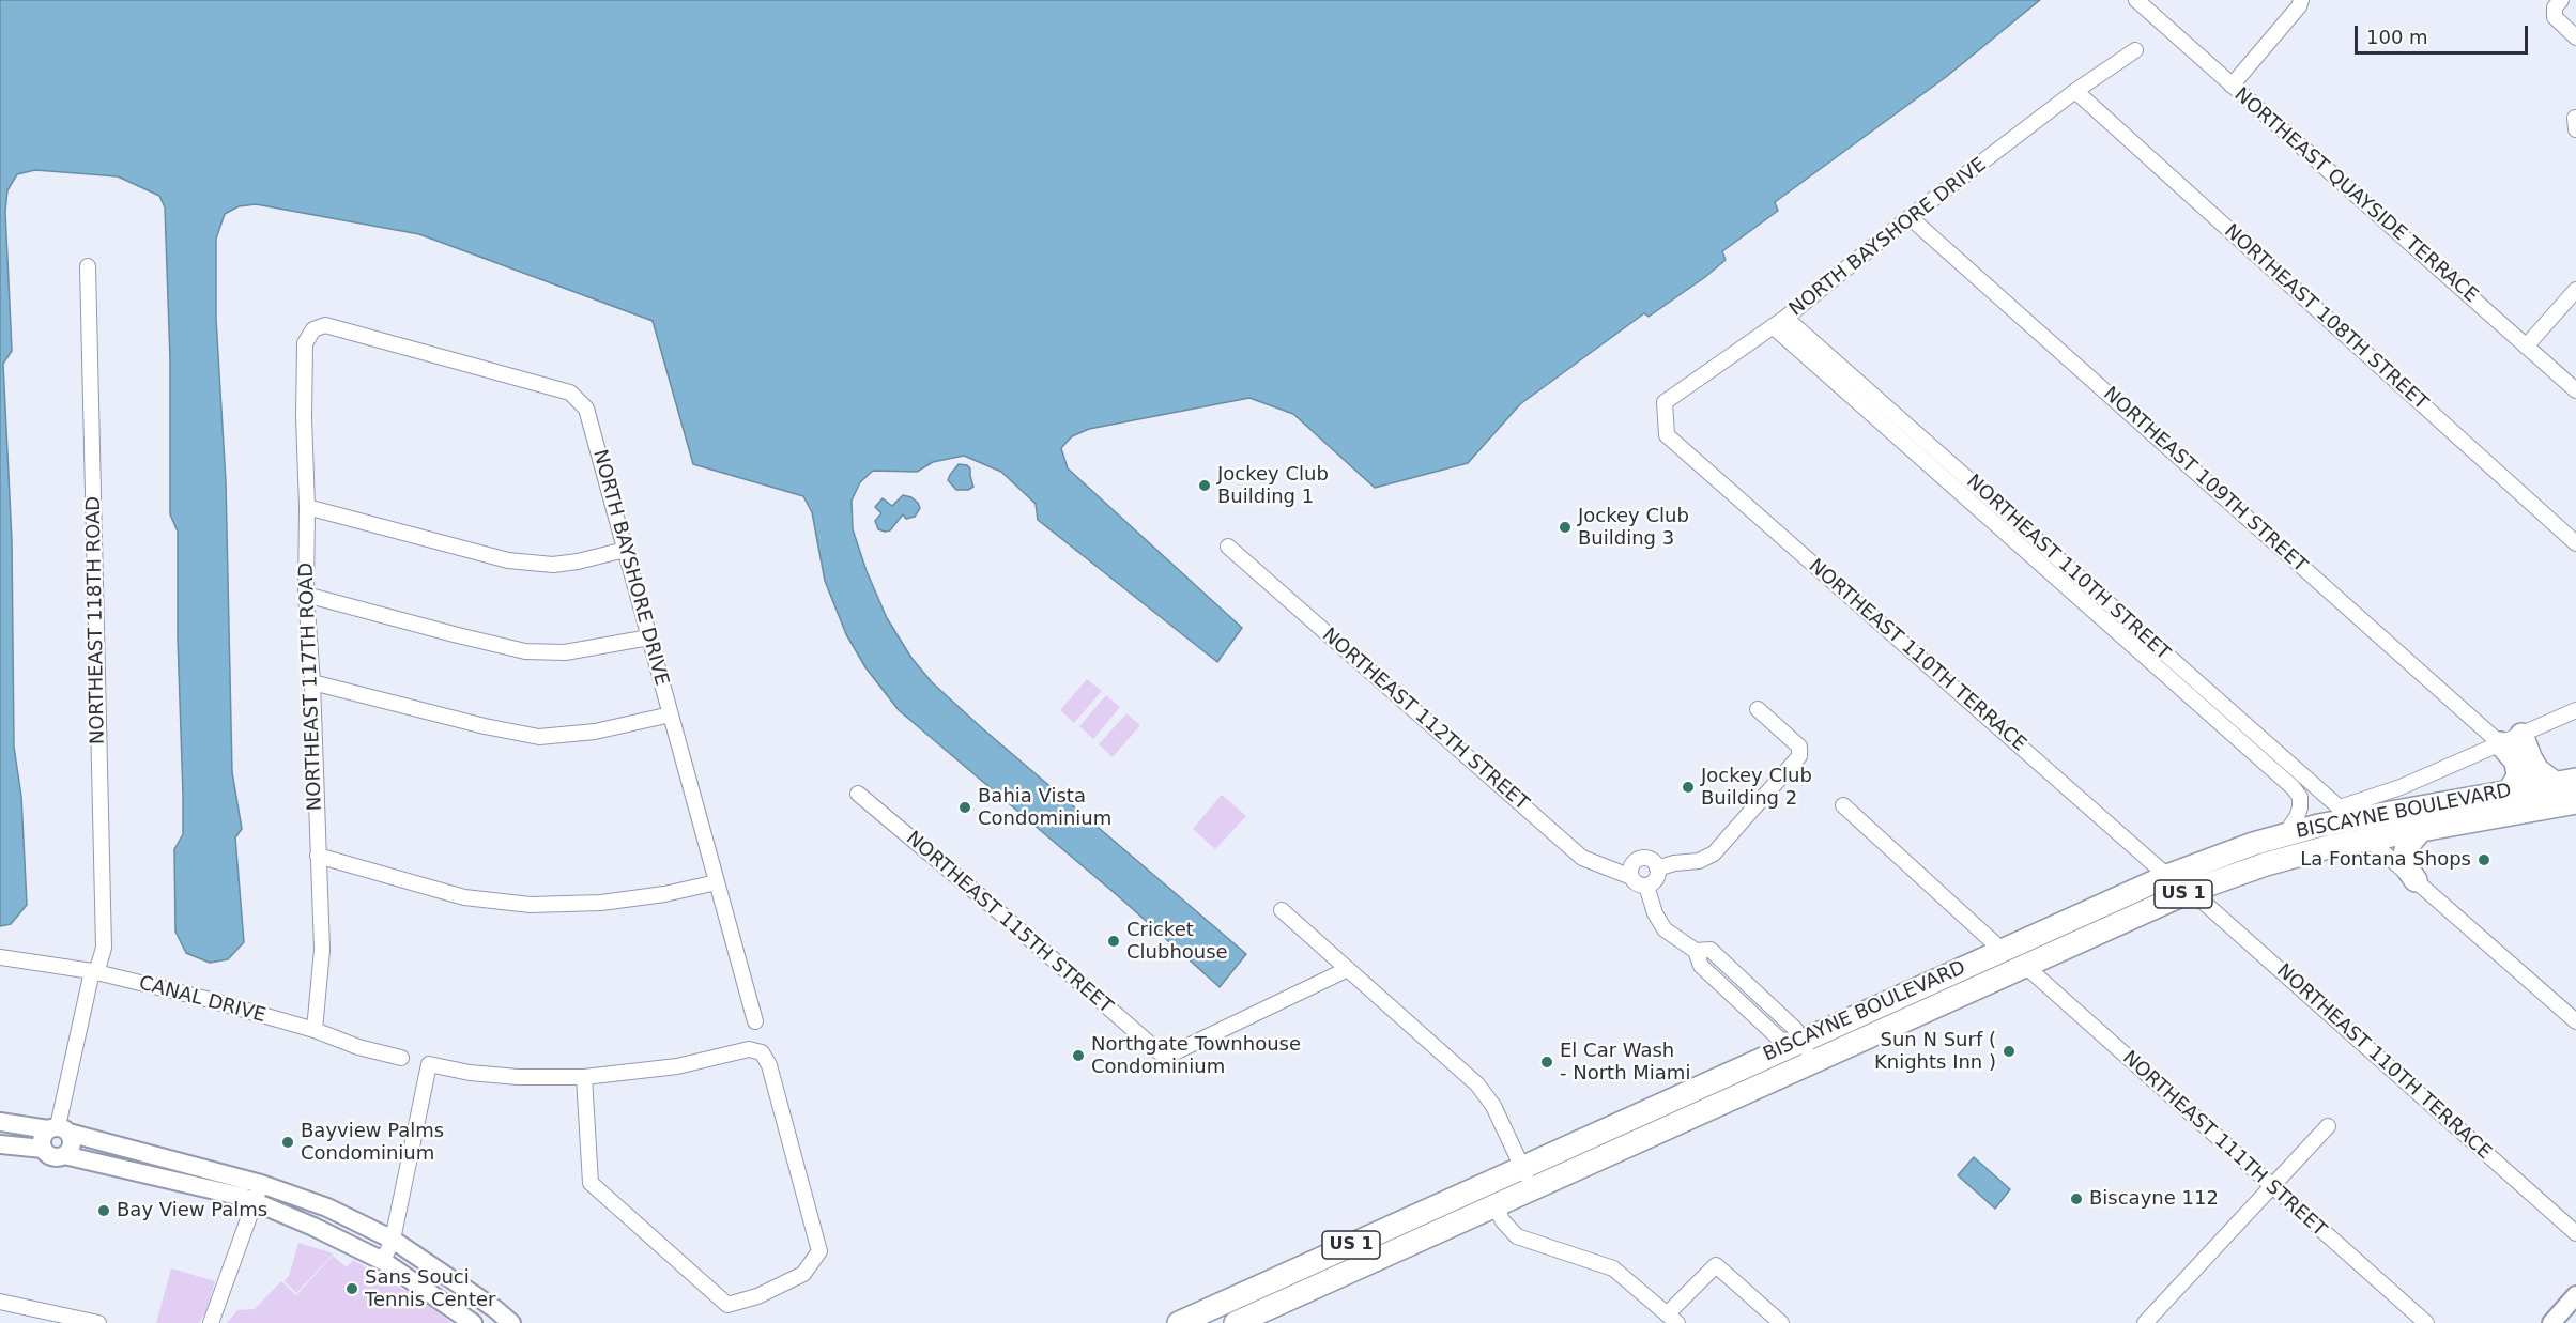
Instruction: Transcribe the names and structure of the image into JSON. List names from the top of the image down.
{
  "streets": {
    "main road": ["BISCAYNE BOULEVARD", "US 1"],
    "street": [
      "NORTHEAST QUAYSIDE TERRACE",
      "NORTH BAYSHORE DRIVE",
      "NORTHEAST 108TH STREET",
      "NORTHEAST 109TH STREET",
      "NORTHEAST 110TH STREET",
      "NORTHEAST 118TH ROAD",
      "NORTHEAST 110TH TERRACE",
      "NORTHEAST 117TH ROAD",
      "NORTHEAST 112TH STREET",
      "NORTHEAST 115TH STREET",
      "CANAL DRIVE",
      "NORTHEAST 111TH STREET"
    ]
  },
  "crossings": [
    ["NORTH BAYSHORE DRIVE", "NORTHEAST 108TH STREET"],
    ["NORTH BAYSHORE DRIVE", "NORTHEAST 109TH STREET"],
    ["NORTH BAYSHORE DRIVE", "NORTHEAST 110TH STREET"],
    ["NORTH BAYSHORE DRIVE", "NORTHEAST 110TH TERRACE"],
    ["NORTH BAYSHORE DRIVE", "NORTHEAST 117TH ROAD"],
    ["NORTHEAST 110TH STREET", "BISCAYNE BOULEVARD"],
    ["NORTHEAST 118TH ROAD", "CANAL DRIVE"],
    ["NORTHEAST 110TH TERRACE", "BISCAYNE BOULEVARD"],
    ["NORTHEAST 117TH ROAD", "CANAL DRIVE"],
    ["BISCAYNE BOULEVARD", "NORTHEAST 111TH STREET"]
  ],
  "places": [
    "Jockey Club Building 1",
    "Jockey Club Building 3",
    "Jockey Club Building 2",
    "Bahia Vista Condominium",
    "La Fontana Shops",
    "Cricket Clubhouse",
    "Sun N Surf ( Knights Inn )",
    "Northgate Townhouse Condominium",
    "El Car Wash - North Miami",
    "Bayview Palms Condominium",
    "Biscayne 112",
    "Bay View Palms",
    "Sans Souci Tennis Center"
  ],
  "scale_bar": "100 m"
}
